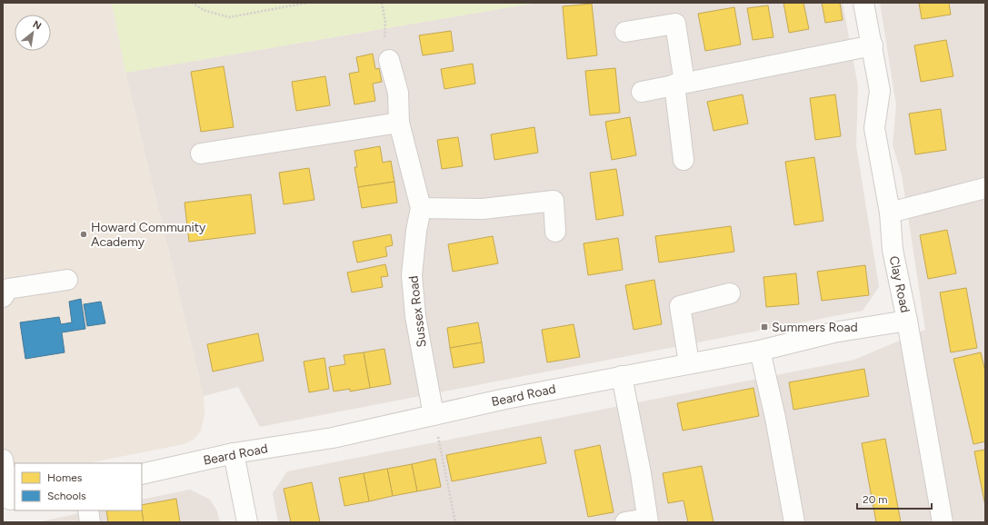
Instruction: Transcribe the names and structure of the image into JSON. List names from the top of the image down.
{
  "streets": {
    "street": ["Clay Road", "Sussex Road", "Beard Road"]
  },
  "crossings": [
    ["Clay Road", "Beard Road"],
    ["Sussex Road", "Beard Road"]
  ],
  "places": {
    "other": ["Howard Community Academy"],
    "transit": ["Summers Road"]
  },
  "legend": ["Homes", "Schools"],
  "scale_bar": "20 m",
  "north": "top right"
}
